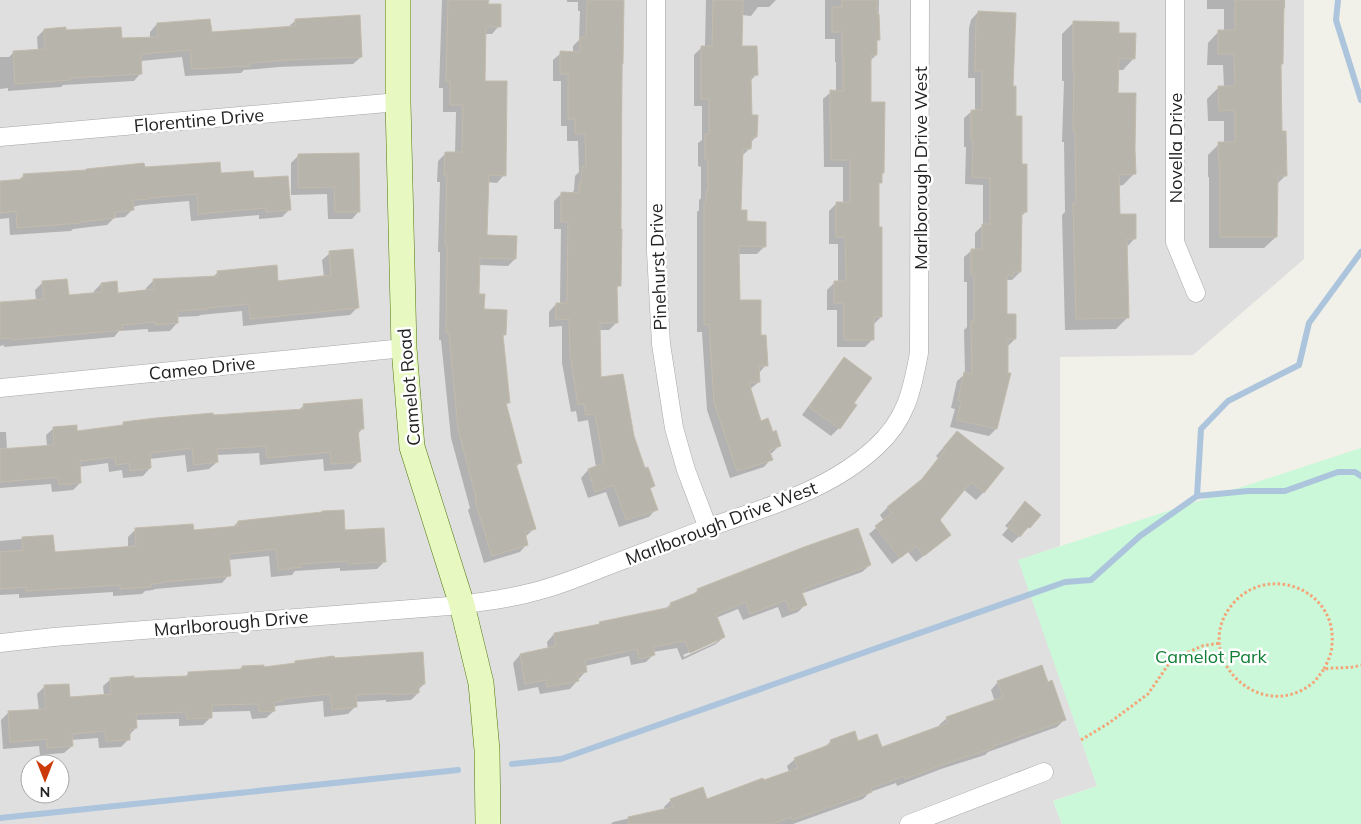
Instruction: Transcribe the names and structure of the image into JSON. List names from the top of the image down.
{
  "streets": {
    "street": [
      "Florentine Drive",
      "Novella Drive",
      "Marlborough Drive West",
      "Pinehurst Drive",
      "Cameo Drive",
      "Camelot Road",
      "Marlborough Drive"
    ]
  },
  "crossings": [
    ["Florentine Drive", "Camelot Road"],
    ["Marlborough Drive West", "Pinehurst Drive"],
    ["Marlborough Drive West", "Camelot Road"],
    ["Marlborough Drive West", "Marlborough Drive"],
    ["Cameo Drive", "Camelot Road"],
    ["Camelot Road", "Marlborough Drive"]
  ],
  "parks": ["Camelot Park"],
  "north": "bottom"
}
